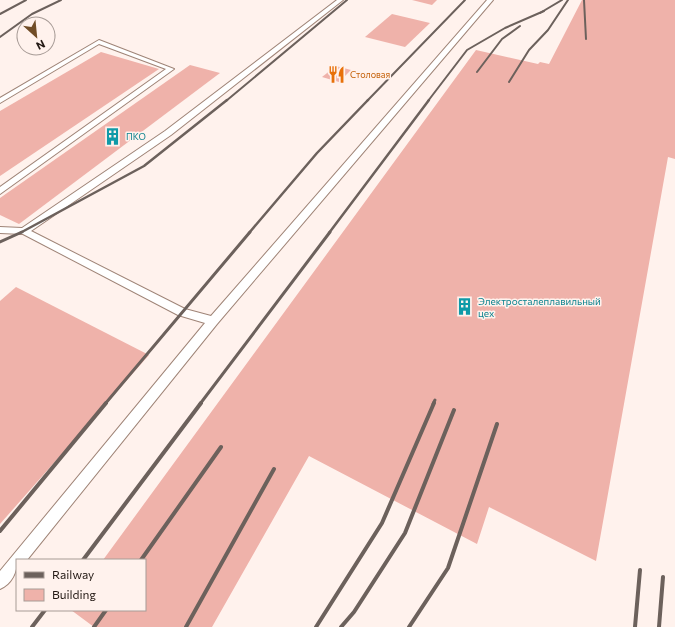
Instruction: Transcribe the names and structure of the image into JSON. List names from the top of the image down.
{
  "places": {
    "restaurant": ["Столовая"],
    "building": ["ПКО", "Электросталеплавильный цех"]
  },
  "legend": ["Railway", "Building"],
  "north": "bottom right"
}
